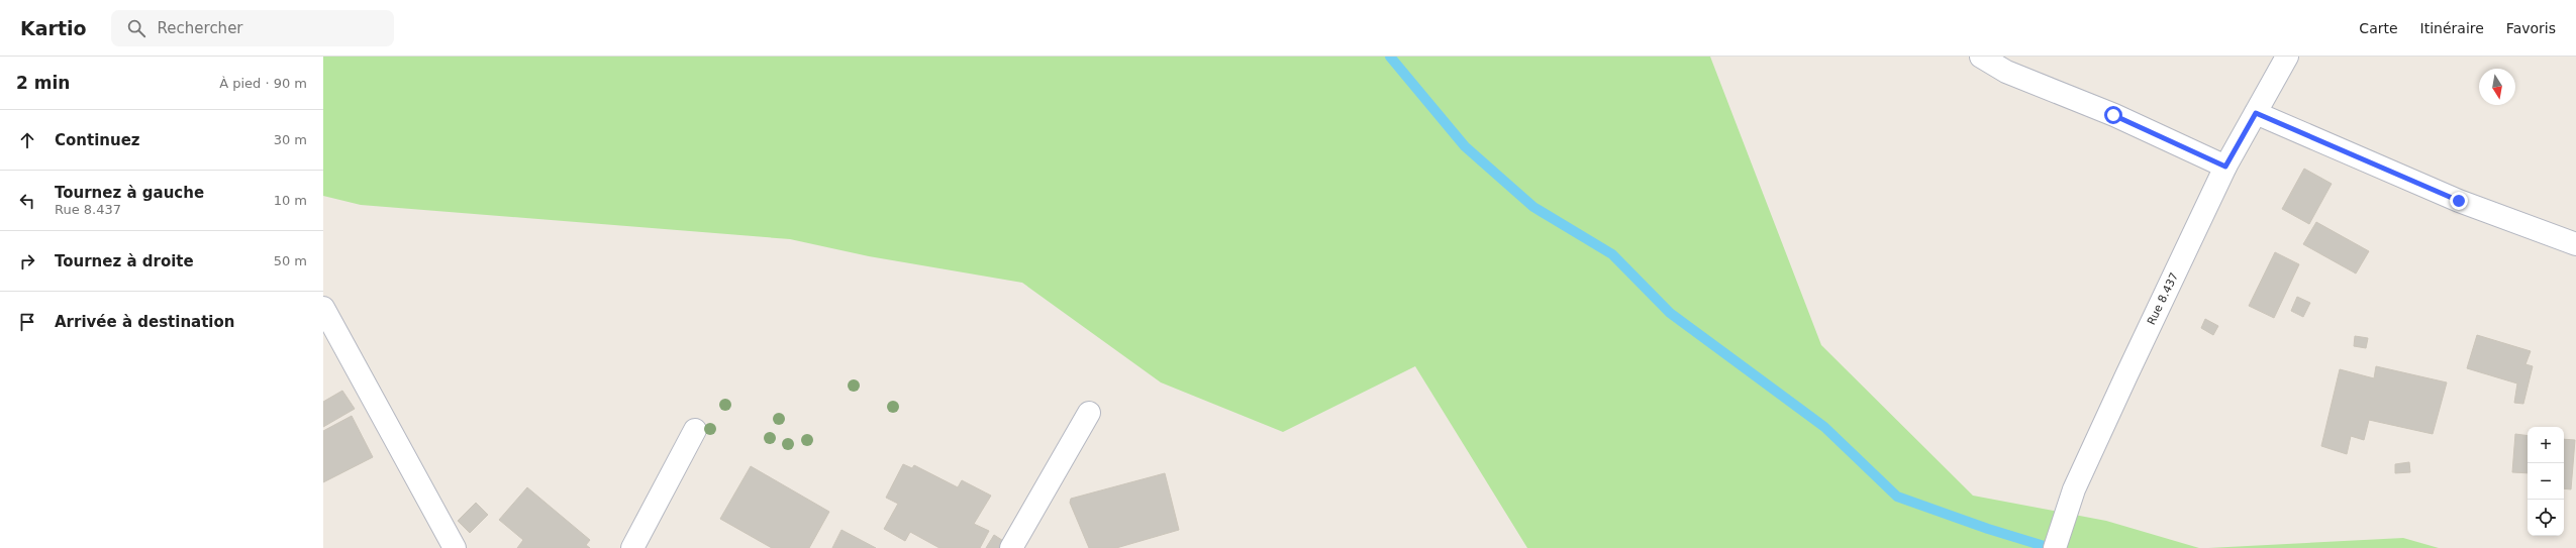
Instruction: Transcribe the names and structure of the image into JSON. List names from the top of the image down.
{
  "streets": {
    "street": ["Rue 8.437"]
  },
  "north": "bottom",
  "page": {
    "header": "Kartio",
    "search": "Rechercher",
    "nav": ["Carte", "Itinéraire", "Favoris"],
    "heading": ["2 min", "À pied · 90 m"],
    "list": [
      ["Continuez", "30 m"],
      ["Tournez à gauche", "Rue 8.437", "10 m"],
      ["Tournez à droite", "50 m"],
      "Arrivée à destination"
    ],
    "map_buttons": ["+", "−"]
  }
}
